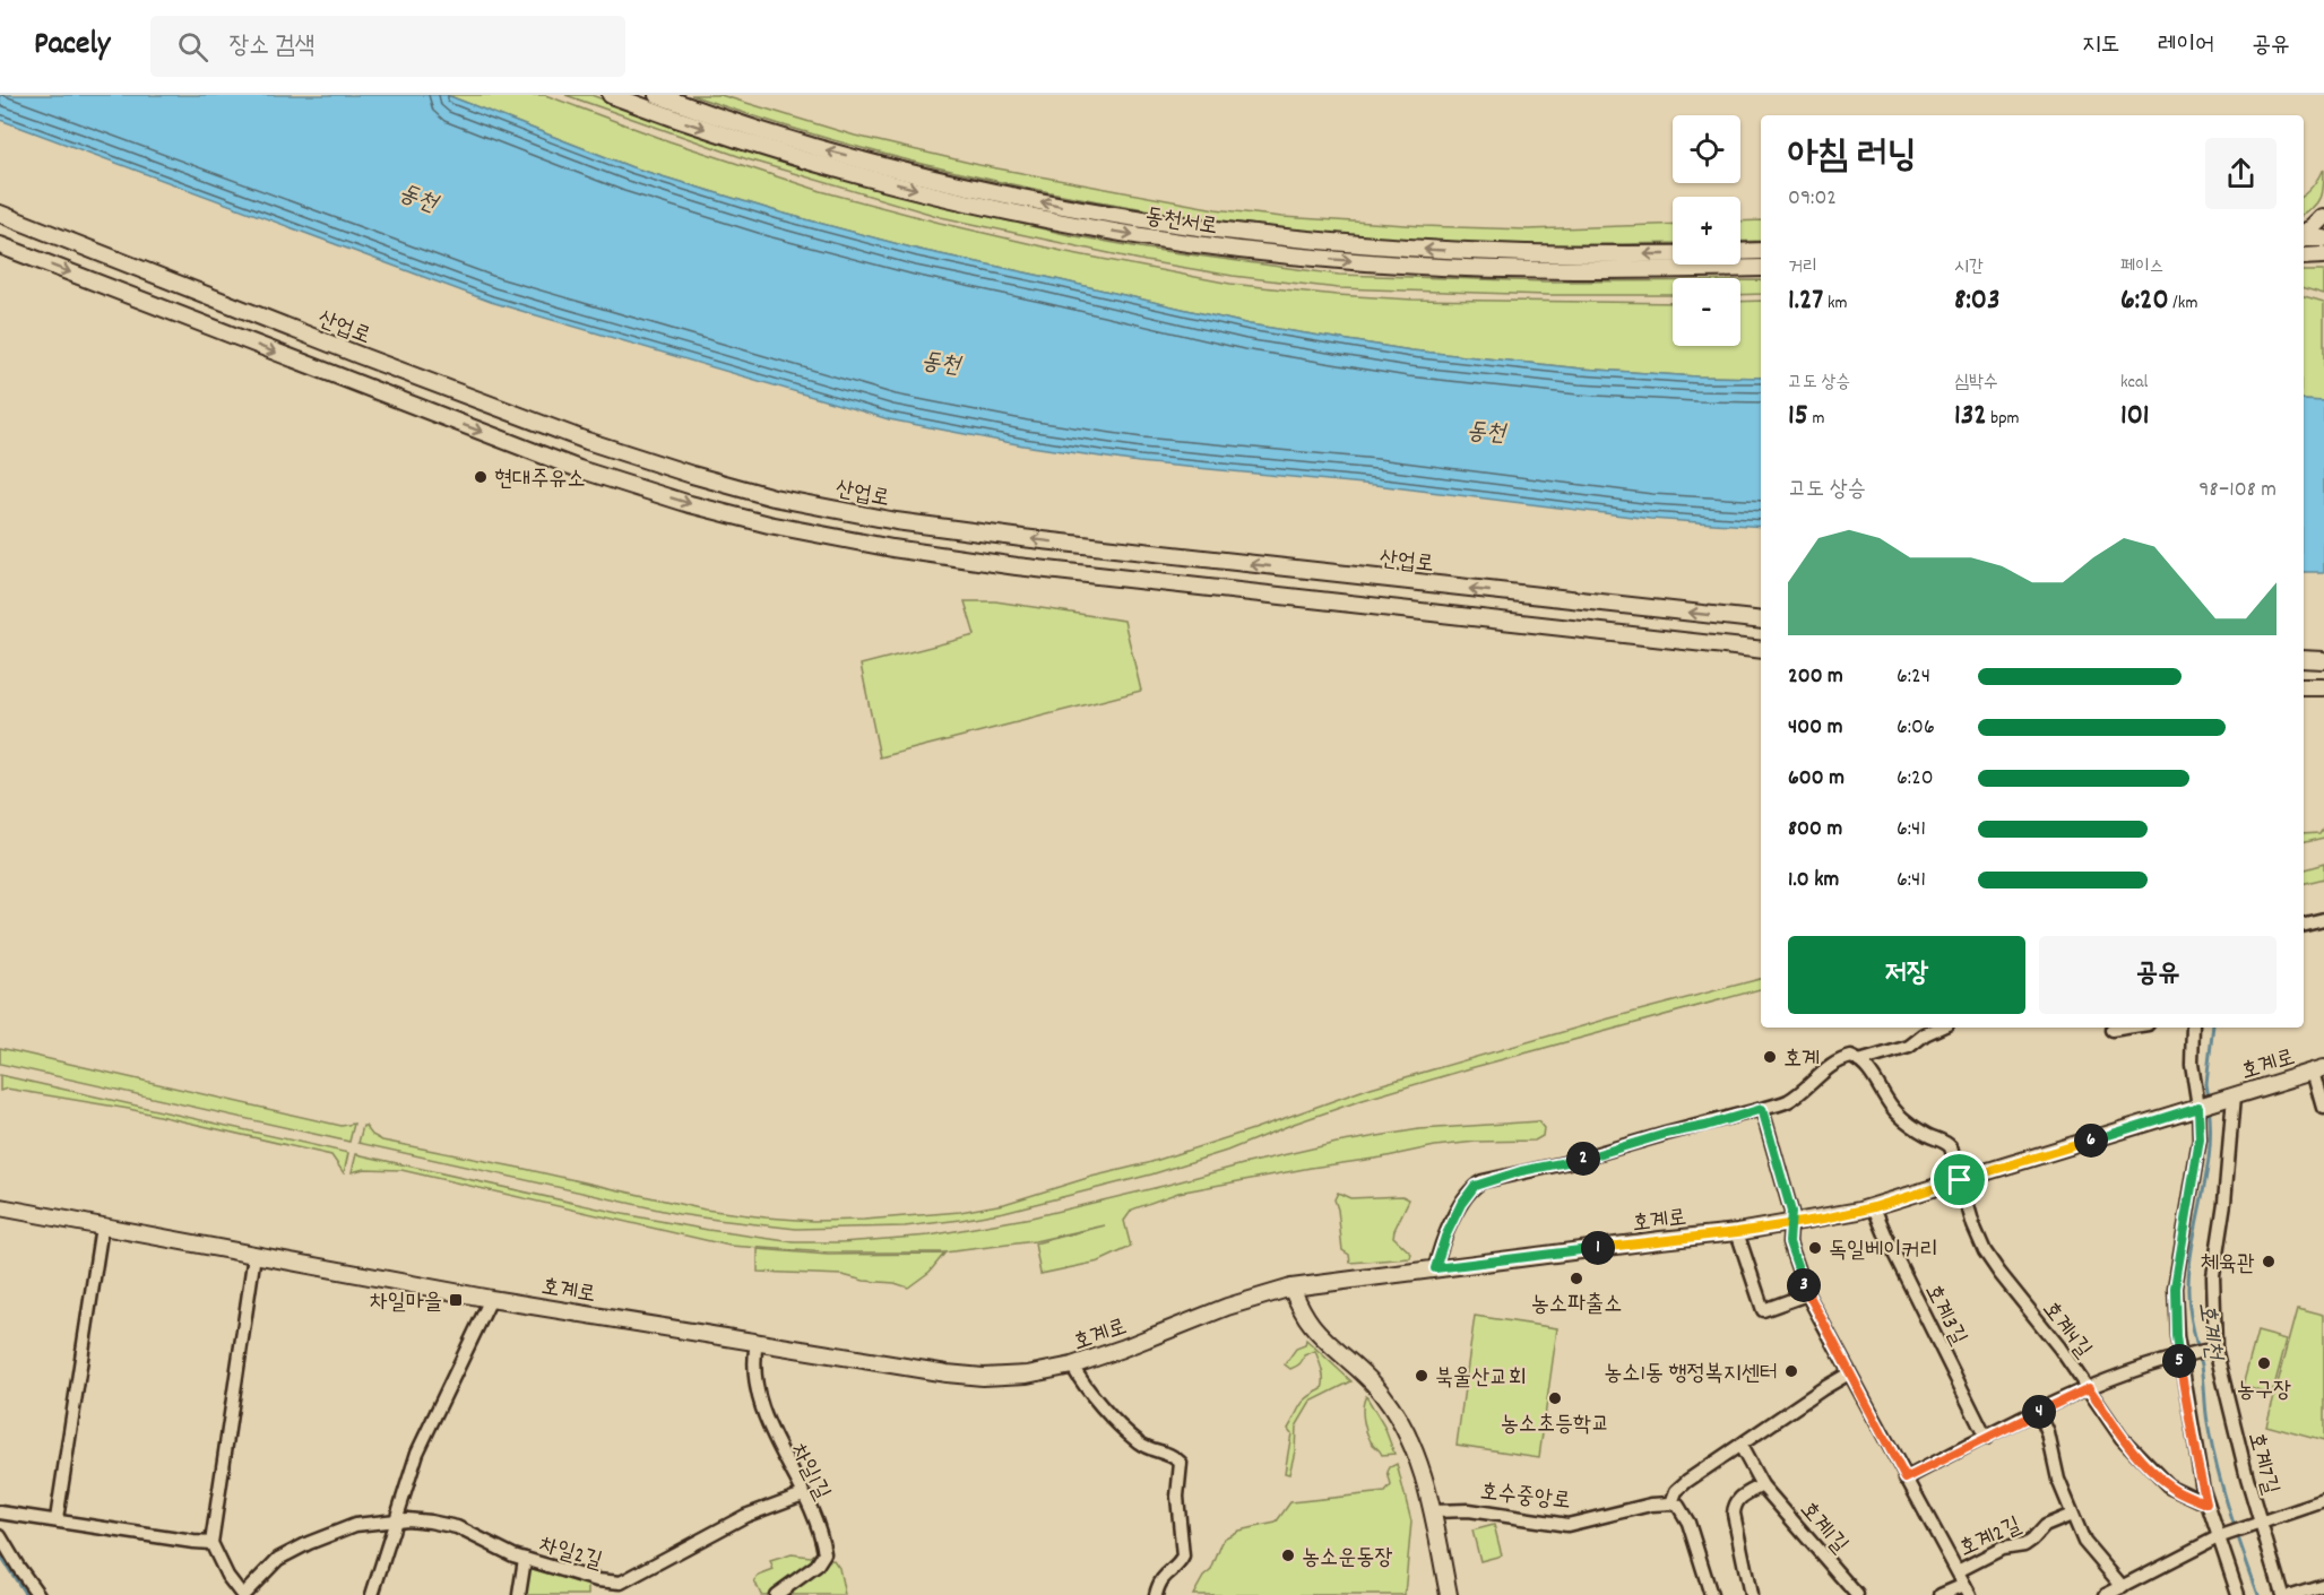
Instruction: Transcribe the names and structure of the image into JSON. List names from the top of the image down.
{
  "streets": {
    "main road": ["동천서로", "산업로", "호계로"],
    "street": [
      "호계3길",
      "호계4길",
      "호계7길",
      "차일1길",
      "호수중앙로",
      "호계1길",
      "호계2길",
      "차일2길"
    ]
  },
  "crossings": [
    ["호계로", "호계3길"],
    ["호계로", "호계4길"],
    ["호계로", "호계7길"],
    ["호계로", "차일1길"],
    ["호계로", "호계2길"],
    ["차일1길", "차일2길"]
  ],
  "water": ["동천", "호계천"],
  "places": {
    "other": [
      "현대주유소",
      "호계",
      "독일베이커리",
      "체육관",
      "농소파출소",
      "농구장",
      "농소1동 행정복지센터",
      "북울산교회",
      "농소초등학교",
      "농소운동장"
    ],
    "transit": ["차일마을"]
  },
  "page": {
    "header": "Pacely",
    "search": "장소 검색",
    "nav": ["지도", "레이어", "공유"],
    "map_buttons": ["+", "−"],
    "heading": ["아침 러닝", "09:02"],
    "stats": [
      ["거리", "1.27 km"],
      ["시간", "8:03"],
      ["페이스", "6:20 /km"],
      ["고도 상승", "15 m"],
      ["심박수", "132 bpm"],
      ["kcal", "101"]
    ],
    "chart": ["고도 상승", "98–108 m"],
    "list": [
      {
        "name": "200 m",
        "note": "6:24"
      },
      {
        "name": "400 m",
        "note": "6:06"
      },
      {
        "name": "600 m",
        "note": "6:20"
      },
      {
        "name": "800 m",
        "note": "6:41"
      },
      {
        "name": "1.0 km",
        "note": "6:41"
      }
    ],
    "buttons": ["저장", "공유"],
    "pins": [
      "6",
      "2",
      "1",
      "3",
      "5",
      "4"
    ]
  }
}
